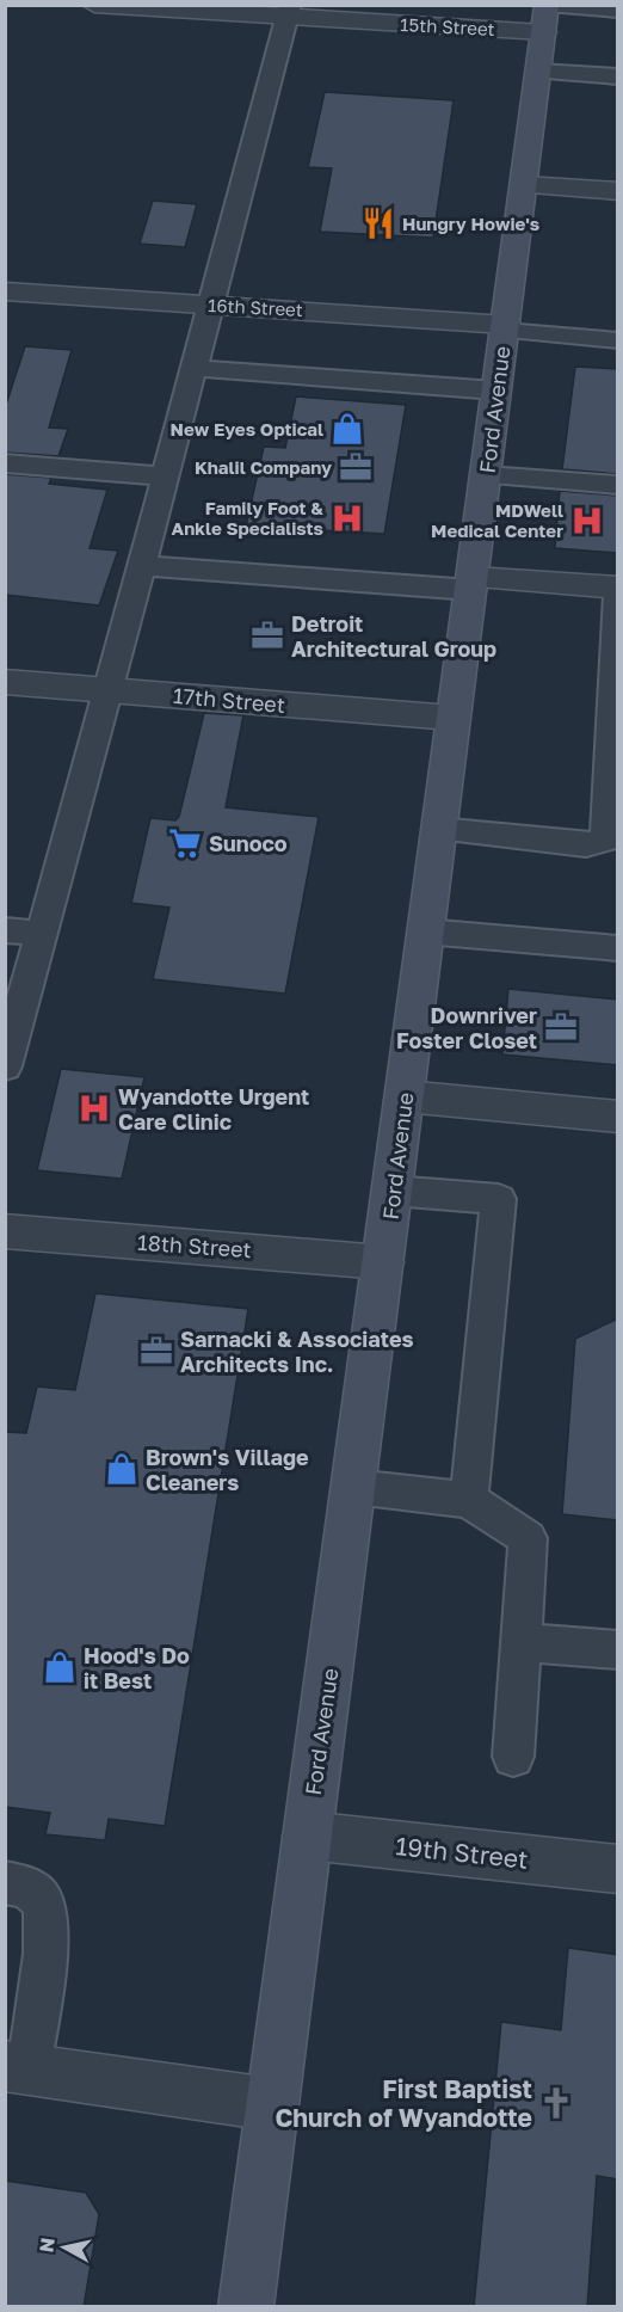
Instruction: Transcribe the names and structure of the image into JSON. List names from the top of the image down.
{
  "streets": {
    "main road": ["Ford Avenue"],
    "street": [
      "15th Street",
      "16th Street",
      "17th Street",
      "18th Street",
      "19th Street"
    ]
  },
  "crossings": [
    ["15th Street", "Ford Avenue"],
    ["16th Street", "Ford Avenue"],
    ["Ford Avenue", "17th Street"],
    ["Ford Avenue", "18th Street"],
    ["Ford Avenue", "19th Street"]
  ],
  "places": {
    "restaurant": ["Hungry Howie's"],
    "shop": ["New Eyes Optical", "Brown's Village Cleaners", "Hood's Do it Best"],
    "office": [
      "Khalil Company",
      "Detroit Architectural Group",
      "Downriver Foster Closet",
      "Sarnacki & Associates Architects Inc."
    ],
    "hospital": ["Family Foot & Ankle Specialists", "MDWell Medical Center", "Wyandotte Urgent Care Clinic"],
    "supermarket": ["Sunoco"],
    "church": ["First Baptist Church of Wyandotte"]
  },
  "north": "left"
}
